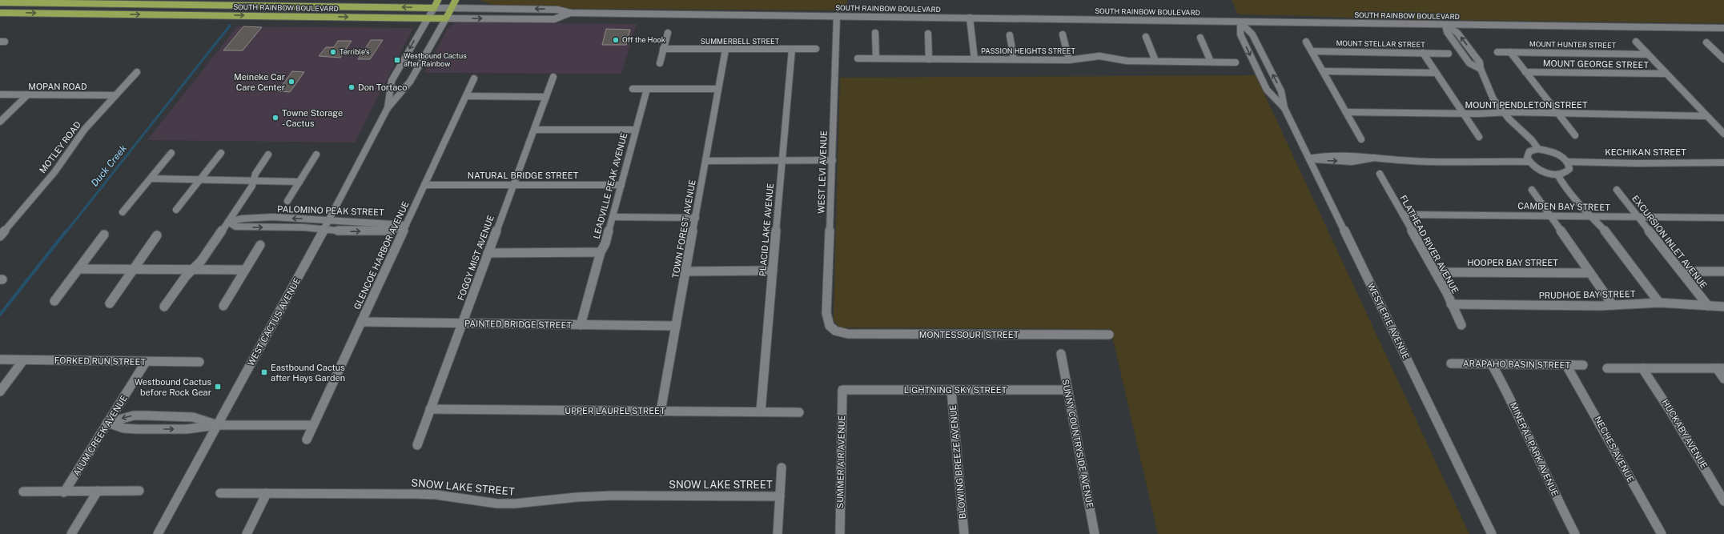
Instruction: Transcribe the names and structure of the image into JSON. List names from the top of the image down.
{
  "streets": {
    "main road": ["SOUTH RAINBOW BOULEVARD", "WEST CACTUS AVENUE"],
    "street": [
      "SUMMERBELL STREET",
      "MOUNT STELLAR STREET",
      "MOUNT HUNTER STREET",
      "PASSION HEIGHTS STREET",
      "MOUNT GEORGE STREET",
      "MOPAN ROAD",
      "MOUNT PENDLETON STREET",
      "MOTLEY ROAD",
      "KECHIKAN STREET",
      "WEST LEVI AVENUE",
      "NATURAL BRIDGE STREET",
      "LEADVILLE PEAK AVENUE",
      "CAMDEN BAY STREET",
      "PALOMINO PEAK STREET",
      "TOWN FOREST AVENUE",
      "PLACID LAKE AVENUE",
      "EXCURSION INLET AVENUE",
      "FLATHEAD RIVER AVENUE",
      "GLENCOE HARBOR AVENUE",
      "FOGGY MIST AVENUE",
      "HOOPER BAY STREET",
      "PRUDHOE BAY STREET",
      "WEST ERIE AVENUE",
      "PAINTED BRIDGE STREET",
      "MONTESSOURI STREET",
      "FORKED RUN STREET",
      "ARAPAHO BASIN STREET",
      "LIGHTNING SKY STREET",
      "UPPER LAUREL STREET",
      "HUCKABY AVENUE",
      "ALUM CREEK AVENUE",
      "SUNNY COUNTRYSIDE AVENUE",
      "MINERAL PARK AVENUE",
      "NECHES AVENUE",
      "SUMMER AIR AVENUE",
      "BLOWING BREEZE AVENUE",
      "SNOW LAKE STREET"
    ]
  },
  "crossings": [
    ["SOUTH RAINBOW BOULEVARD", "WEST LEVI AVENUE"],
    ["SOUTH RAINBOW BOULEVARD", "WEST ERIE AVENUE"],
    ["SOUTH RAINBOW BOULEVARD", "WEST CACTUS AVENUE"],
    ["SUMMERBELL STREET", "TOWN FOREST AVENUE"],
    ["SUMMERBELL STREET", "PLACID LAKE AVENUE"],
    ["MOPAN ROAD", "MOTLEY ROAD"],
    ["WEST LEVI AVENUE", "MONTESSOURI STREET"],
    ["NATURAL BRIDGE STREET", "LEADVILLE PEAK AVENUE"],
    ["NATURAL BRIDGE STREET", "GLENCOE HARBOR AVENUE"],
    ["NATURAL BRIDGE STREET", "FOGGY MIST AVENUE"],
    ["LEADVILLE PEAK AVENUE", "PAINTED BRIDGE STREET"],
    ["CAMDEN BAY STREET", "EXCURSION INLET AVENUE"],
    ["CAMDEN BAY STREET", "FLATHEAD RIVER AVENUE"],
    ["PALOMINO PEAK STREET", "GLENCOE HARBOR AVENUE"],
    ["PALOMINO PEAK STREET", "WEST CACTUS AVENUE"],
    ["TOWN FOREST AVENUE", "PAINTED BRIDGE STREET"],
    ["TOWN FOREST AVENUE", "UPPER LAUREL STREET"],
    ["PLACID LAKE AVENUE", "UPPER LAUREL STREET"],
    ["EXCURSION INLET AVENUE", "PRUDHOE BAY STREET"],
    ["FLATHEAD RIVER AVENUE", "HOOPER BAY STREET"],
    ["FLATHEAD RIVER AVENUE", "PRUDHOE BAY STREET"],
    ["GLENCOE HARBOR AVENUE", "PAINTED BRIDGE STREET"],
    ["FOGGY MIST AVENUE", "PAINTED BRIDGE STREET"],
    ["FOGGY MIST AVENUE", "UPPER LAUREL STREET"],
    ["FORKED RUN STREET", "ALUM CREEK AVENUE"],
    ["ARAPAHO BASIN STREET", "MINERAL PARK AVENUE"],
    ["ARAPAHO BASIN STREET", "NECHES AVENUE"],
    ["LIGHTNING SKY STREET", "SUNNY COUNTRYSIDE AVENUE"],
    ["LIGHTNING SKY STREET", "SUMMER AIR AVENUE"],
    ["LIGHTNING SKY STREET", "BLOWING BREEZE AVENUE"]
  ],
  "water": ["Duck Creek"],
  "places": {
    "other": [
      "Off the Hook",
      "Terrible's",
      "Meineke Car Care Center",
      "Don Tortaco",
      "Towne Storage - Cactus"
    ],
    "transit": ["Westbound Cactus after Rainbow", "Eastbound Cactus after Hays Garden", "Westbound Cactus before Rock Gear"]
  }
}
